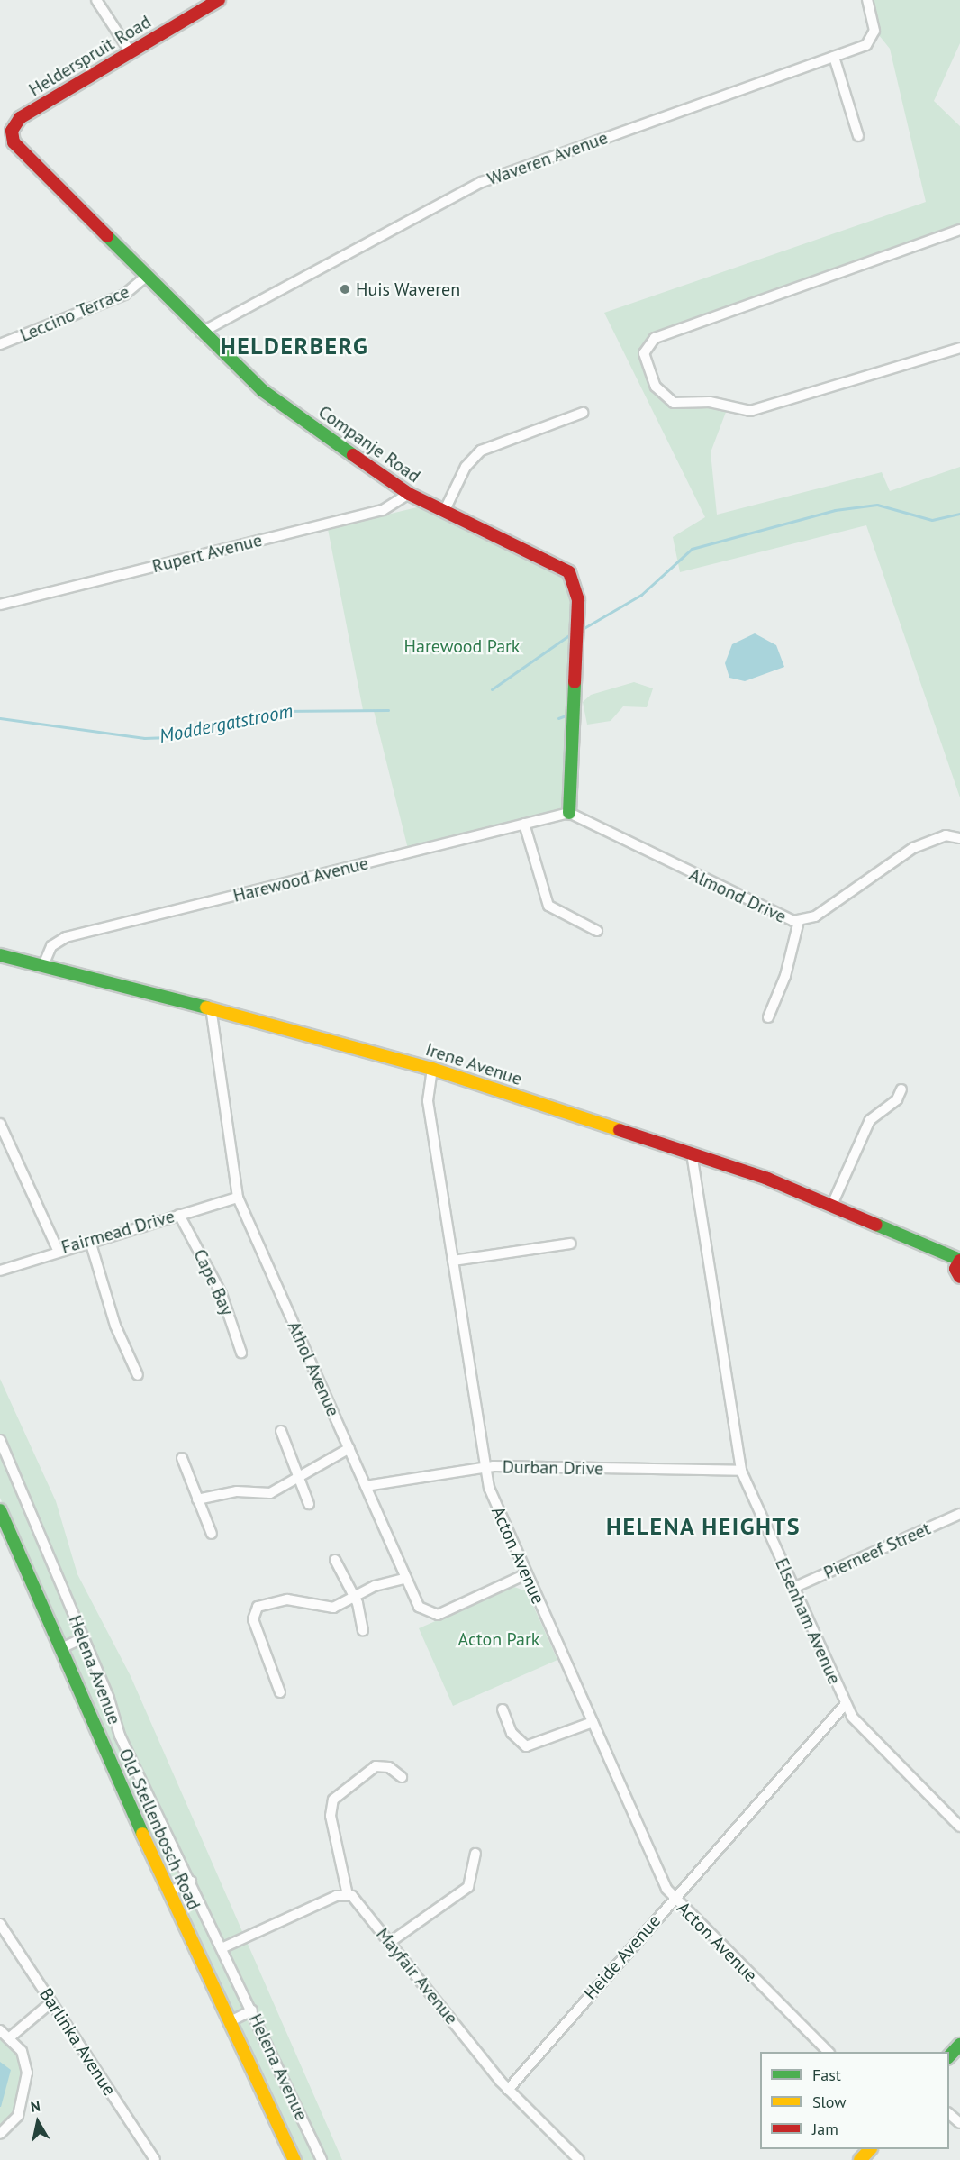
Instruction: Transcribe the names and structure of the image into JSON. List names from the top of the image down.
{
  "streets": {
    "street": [
      "Helderspruit Road",
      "Waveren Avenue",
      "Leccino Terrace",
      "Companje Road",
      "Rupert Avenue",
      "Harewood Avenue",
      "Almond Drive",
      "Irene Avenue",
      "Fairmead Drive",
      "Cape Bay",
      "Athol Avenue",
      "Durban Drive",
      "Pierneef Street",
      "Acton Avenue",
      "Elsenham Avenue",
      "Helena Avenue",
      "Old Stellenbosch Road",
      "Heide Avenue",
      "Mayfair Avenue",
      "Barlinka Avenue"
    ]
  },
  "crossings": [
    ["Helderspruit Road", "Companje Road"],
    ["Waveren Avenue", "Companje Road"],
    ["Leccino Terrace", "Companje Road"],
    ["Companje Road", "Rupert Avenue"],
    ["Companje Road", "Harewood Avenue"],
    ["Companje Road", "Almond Drive"],
    ["Harewood Avenue", "Almond Drive"],
    ["Harewood Avenue", "Irene Avenue"],
    ["Irene Avenue", "Athol Avenue"],
    ["Irene Avenue", "Acton Avenue"],
    ["Irene Avenue", "Elsenham Avenue"],
    ["Fairmead Drive", "Cape Bay"],
    ["Fairmead Drive", "Athol Avenue"],
    ["Athol Avenue", "Durban Drive"],
    ["Athol Avenue", "Acton Avenue"],
    ["Durban Drive", "Acton Avenue"],
    ["Durban Drive", "Elsenham Avenue"],
    ["Pierneef Street", "Elsenham Avenue"],
    ["Acton Avenue", "Heide Avenue"],
    ["Elsenham Avenue", "Heide Avenue"],
    ["Heide Avenue", "Mayfair Avenue"]
  ],
  "districts": ["HELDERBERG", "HELENA HEIGHTS"],
  "water": ["Moddergatstroom"],
  "parks": ["Harewood Park", "Acton Park"],
  "places": ["Huis Waveren"],
  "legend": ["Fast", "Slow", "Jam"],
  "north": "top"
}
